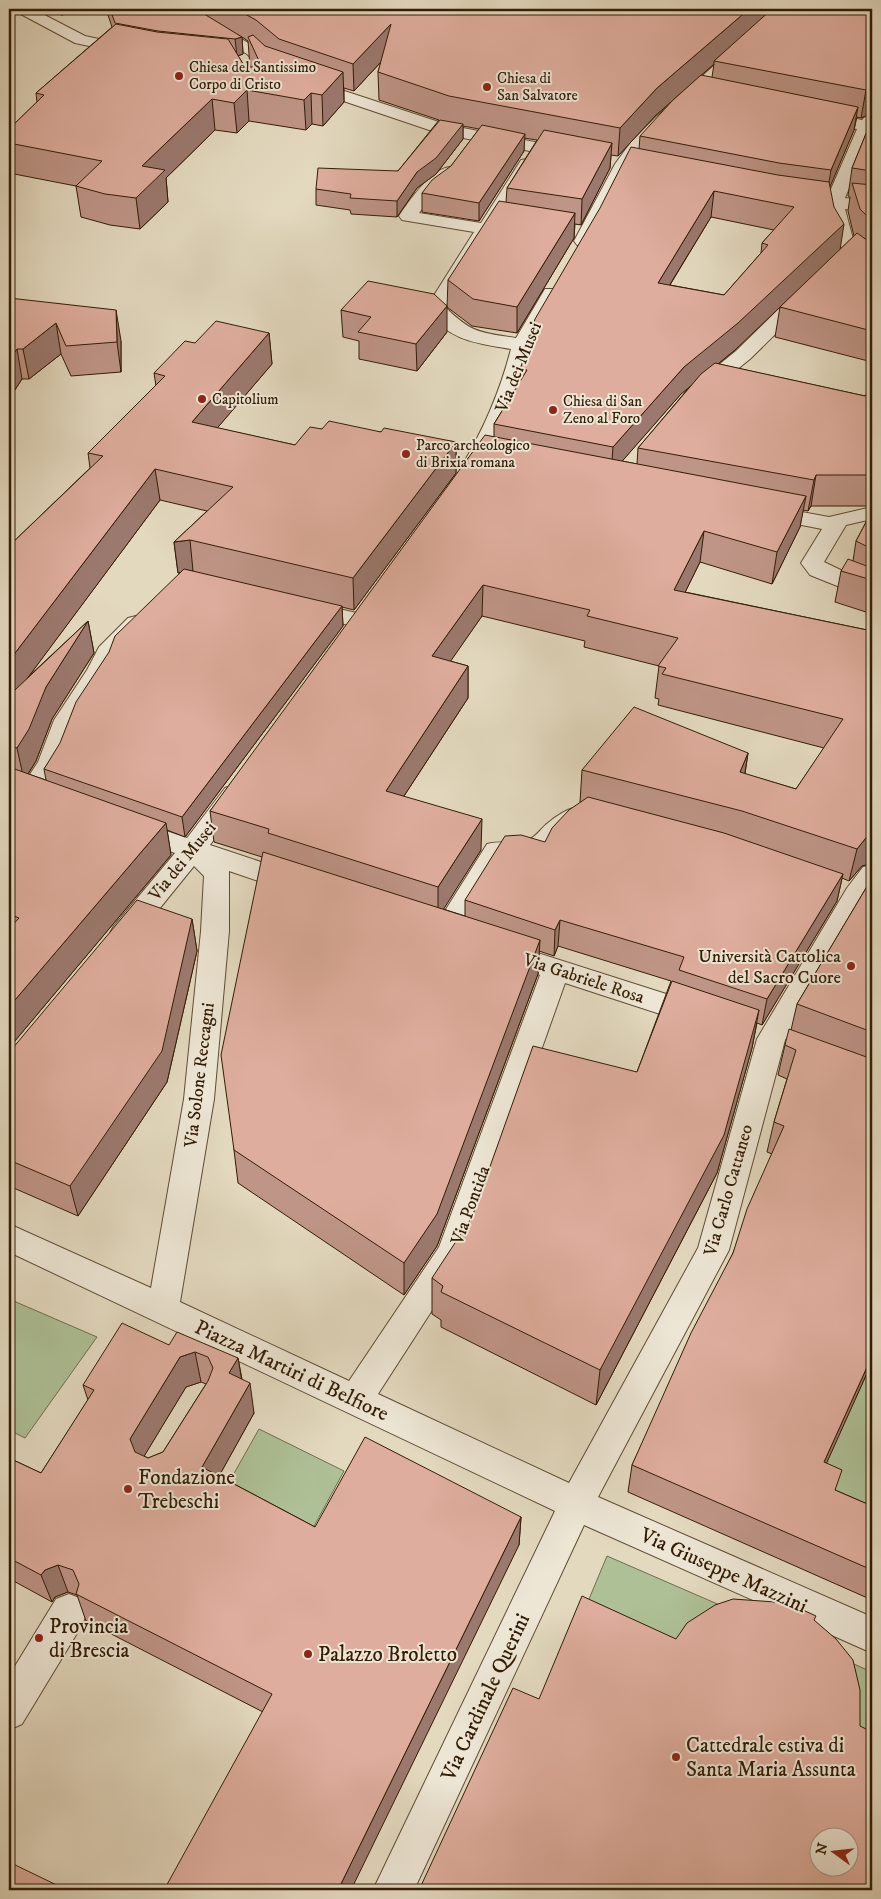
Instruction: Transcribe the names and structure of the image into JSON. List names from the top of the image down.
{
  "streets": {
    "street": [
      "Via dei Musei",
      "Via Gabriele Rosa",
      "Via Solone Reccagni",
      "Via Carlo Cattaneo",
      "Via Pontida",
      "Piazza Martiri di Belfiore",
      "Via Giuseppe Mazzini",
      "Via Cardinale Querini"
    ]
  },
  "crossings": [
    ["Via dei Musei", "Via Solone Reccagni"],
    ["Via Gabriele Rosa", "Via Pontida"],
    ["Via Solone Reccagni", "Piazza Martiri di Belfiore"],
    ["Via Carlo Cattaneo", "Piazza Martiri di Belfiore"],
    ["Via Carlo Cattaneo", "Via Giuseppe Mazzini"],
    ["Via Carlo Cattaneo", "Via Cardinale Querini"],
    ["Via Pontida", "Piazza Martiri di Belfiore"],
    ["Piazza Martiri di Belfiore", "Via Giuseppe Mazzini"],
    ["Piazza Martiri di Belfiore", "Via Cardinale Querini"],
    ["Via Giuseppe Mazzini", "Via Cardinale Querini"]
  ],
  "places": [
    "Chiesa del Santissimo Corpo di Cristo",
    "Chiesa di San Salvatore",
    "Capitolium",
    "Chiesa di San Zeno al Foro",
    "Parco archeologico di Brixia romana",
    "Università Cattolica del Sacro Cuore",
    "Fondazione Trebeschi",
    "Provincia di Brescia",
    "Palazzo Broletto",
    "Cattedrale estiva di Santa Maria Assunta"
  ],
  "north": "left"
}
